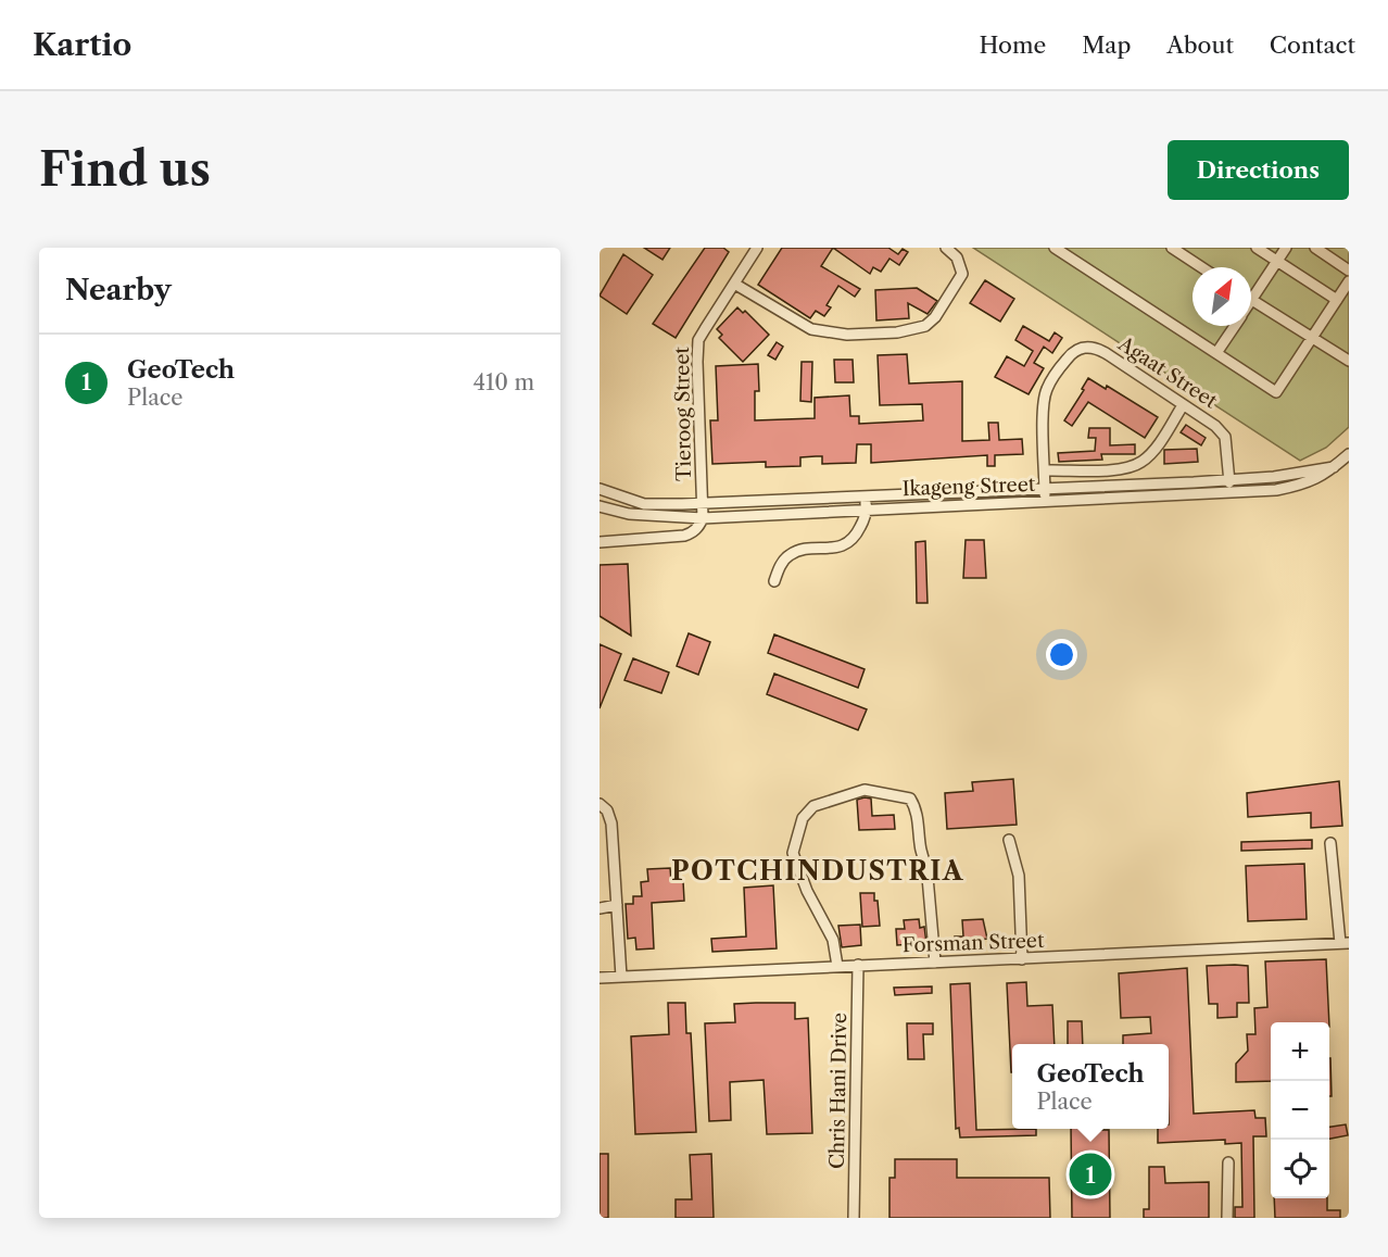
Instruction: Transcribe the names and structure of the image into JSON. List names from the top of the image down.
{
  "streets": {
    "street": [
      "Agaat Street",
      "Tieroog Street",
      "Ikageng Street",
      "Forsman Street",
      "Chris Hani Drive"
    ]
  },
  "crossings": [
    ["Agaat Street", "Ikageng Street"],
    ["Tieroog Street", "Ikageng Street"],
    ["Forsman Street", "Chris Hani Drive"]
  ],
  "districts": ["POTCHINDUSTRIA"],
  "north": "top right",
  "page": {
    "header": "Kartio",
    "nav": [
      "Home",
      "Map",
      "About",
      "Contact"
    ],
    "buttons": "Directions",
    "title": "Find us",
    "heading": "Nearby",
    "list": [
      {
        "mark": "1",
        "name": "GeoTech",
        "note": "Place",
        "value": "410 m"
      }
    ],
    "map_buttons": ["+", "−"],
    "popup": ["GeoTech", "Place"],
    "pins": "1"
  }
}
